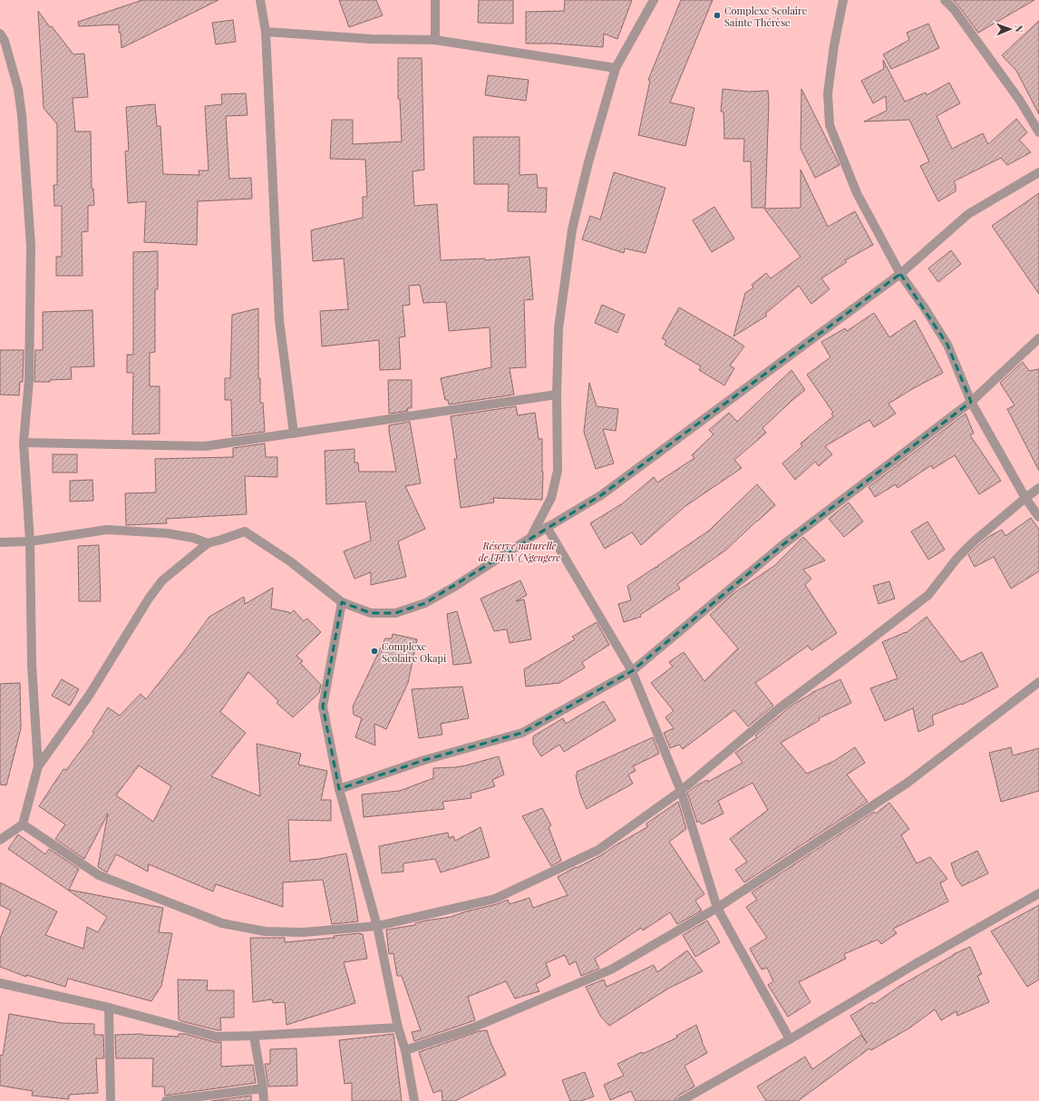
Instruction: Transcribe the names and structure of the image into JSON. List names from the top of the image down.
{
  "parks": ["Réserve naturelle de l'ITAV (Ngengere"],
  "places": ["Complexe Scolaire Sainte Thérèse", "Complexe Scolaire Okapi"],
  "north": "right"
}
